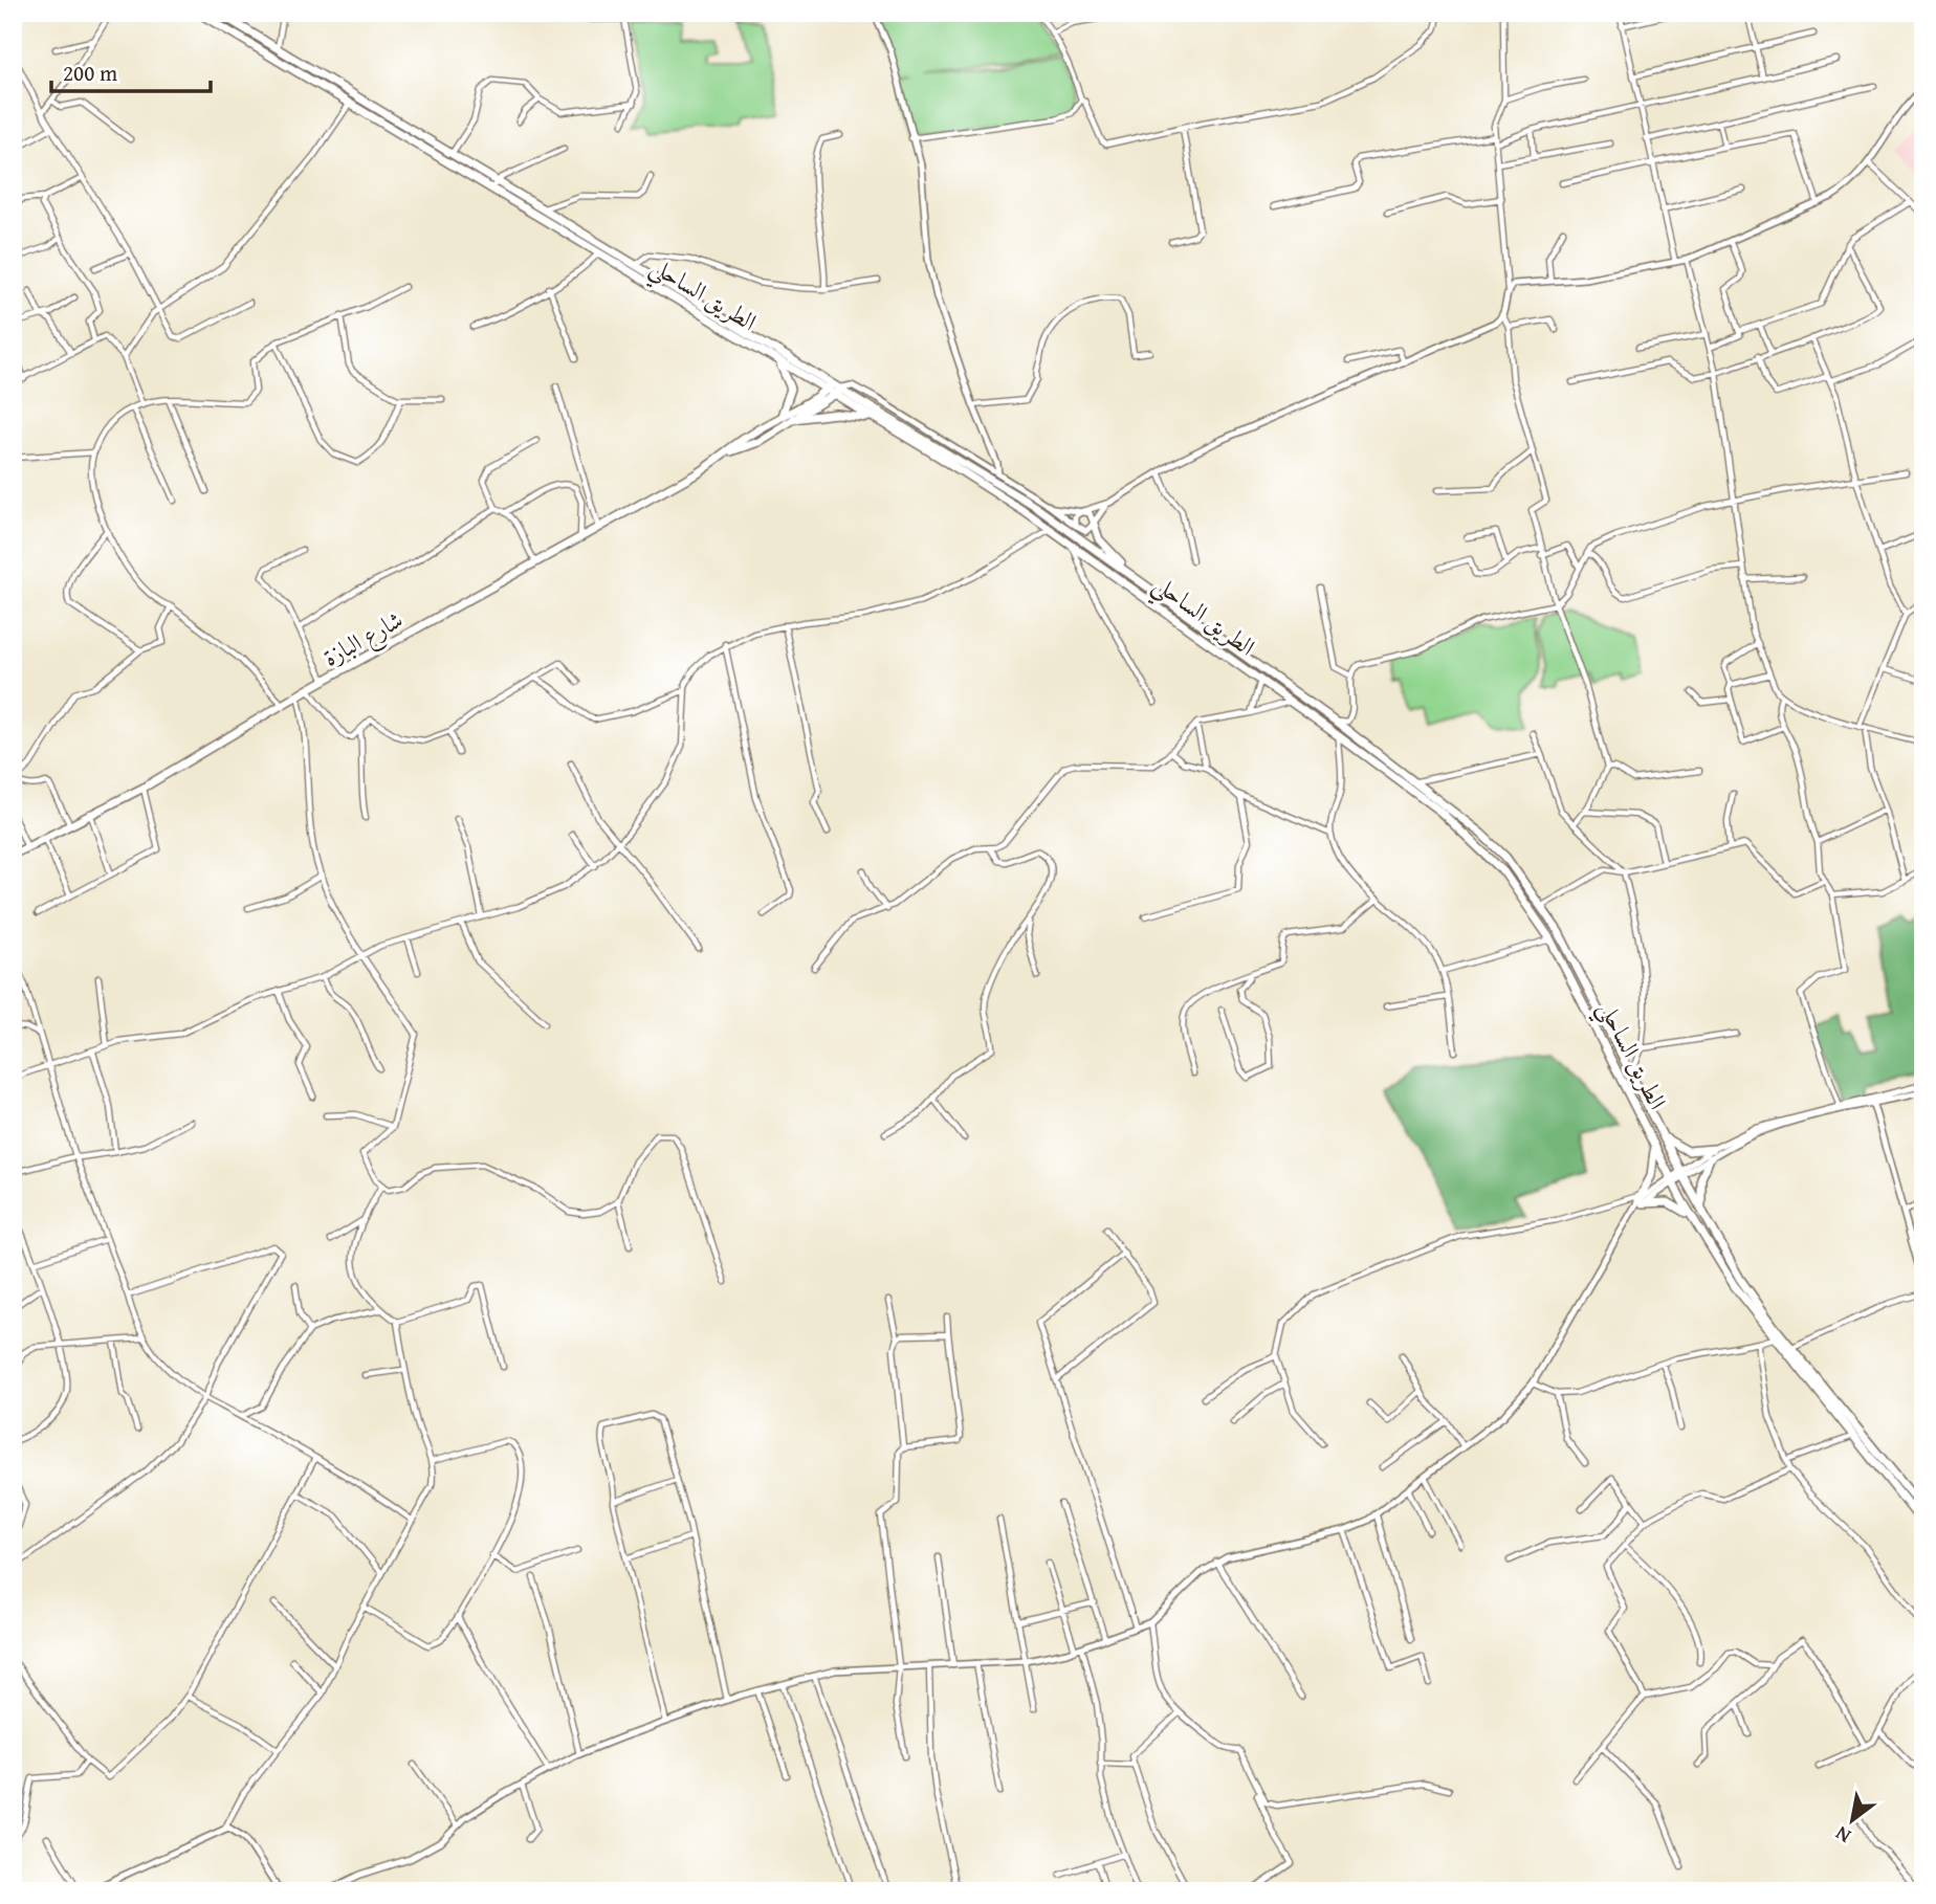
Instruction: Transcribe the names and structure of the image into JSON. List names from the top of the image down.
{
  "streets": {
    "main road": ["الطريق الساحلي", "شارع البازة"]
  },
  "crossings": [
    ["الطريق الساحلي", "شارع البازة"]
  ],
  "scale_bar": "200 m",
  "north": "bottom left"
}
